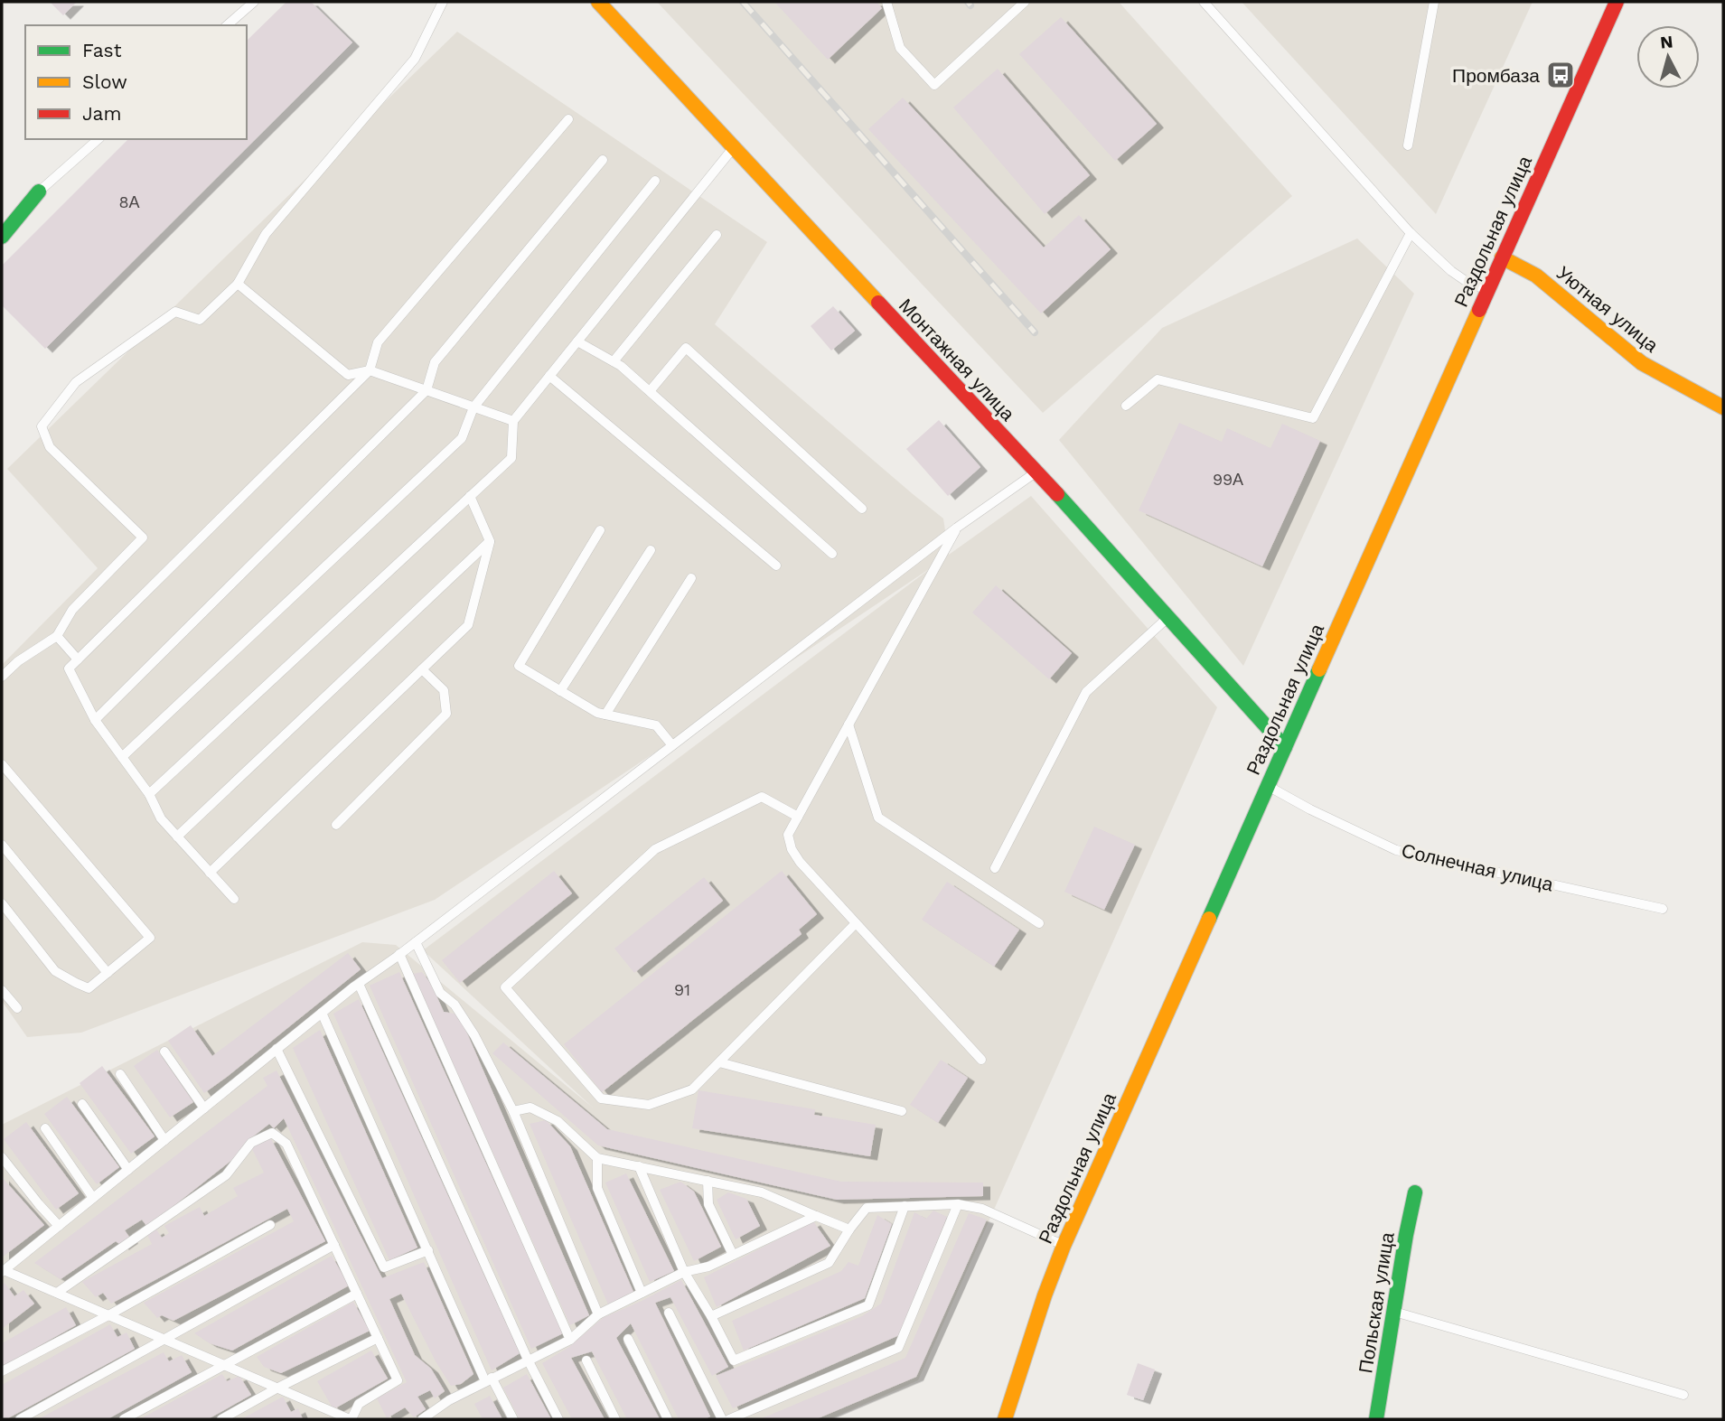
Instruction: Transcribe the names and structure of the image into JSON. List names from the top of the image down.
{
  "streets": {
    "street": [
      "Раздольная улица",
      "Уютная улица",
      "Монтажная улица",
      "Польская улица"
    ],
    "lane": ["Солнечная улица"]
  },
  "crossings": [
    ["Раздольная улица", "Уютная улица"],
    ["Раздольная улица", "Монтажная улица"],
    ["Раздольная улица", "Солнечная улица"]
  ],
  "places": {
    "bus stop": ["Промбаза"]
  },
  "house_numbers": ["8А", "99А", "91"],
  "legend": ["Fast", "Slow", "Jam"],
  "north": "top"
}
